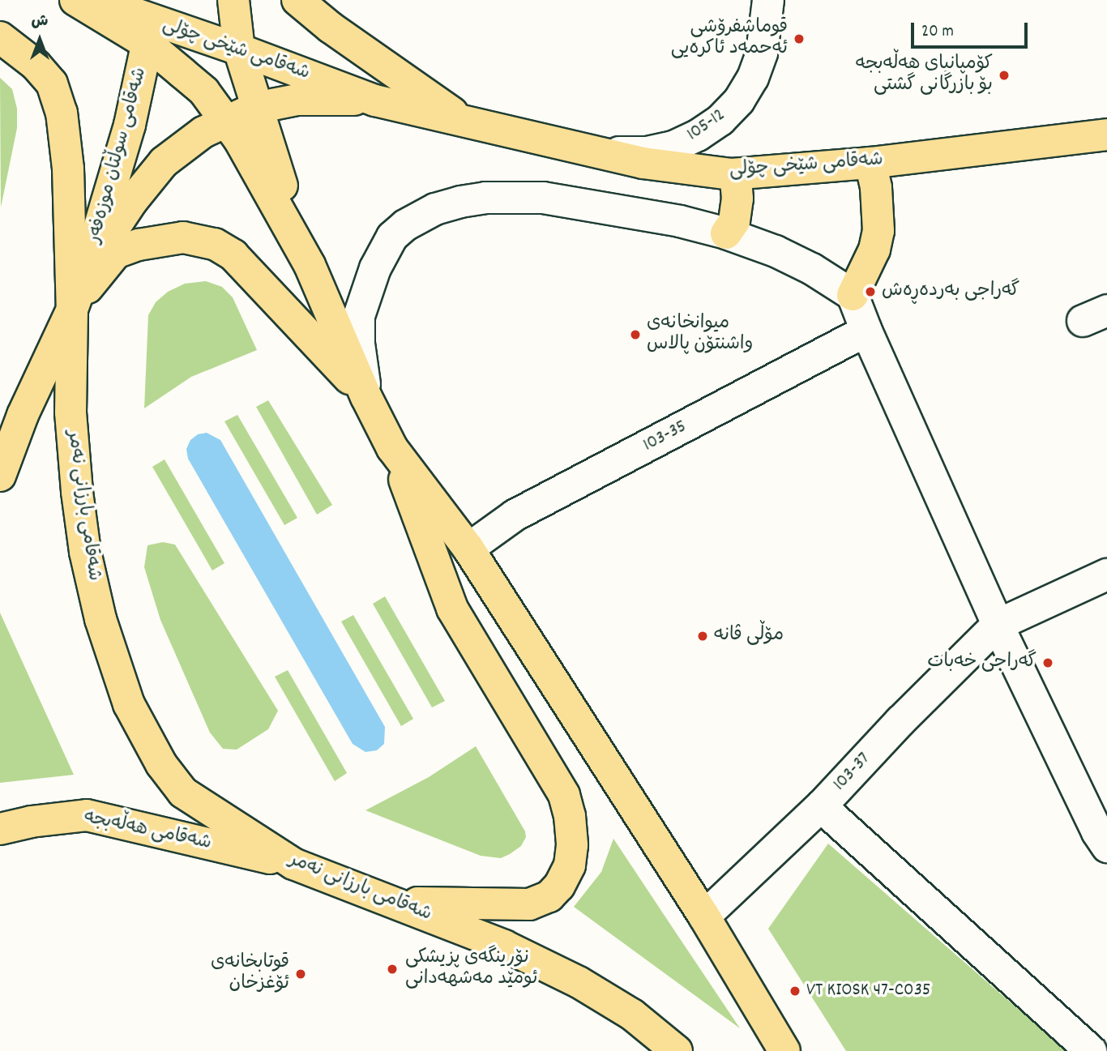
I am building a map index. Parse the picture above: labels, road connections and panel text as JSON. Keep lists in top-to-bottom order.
{
  "streets": {
    "main road": [
      "شەقامی شێخی چۆلی",
      "شەقامی سوڵتان موزەفەر",
      "شەقامی بارزانی نەمر",
      "شەقامی هەڵەبجە"
    ],
    "street": ["105-12", "103-35", "103-37"]
  },
  "crossings": [
    ["شەقامی شێخی چۆلی", "105-12"],
    ["شەقامی شێخی چۆلی", "شەقامی سوڵتان موزەفەر"],
    ["شەقامی سوڵتان موزەفەر", "شەقامی بارزانی نەمر"],
    ["شەقامی بارزانی نەمر", "شەقامی هەڵەبجە"]
  ],
  "places": [
    "قوماشفرۆشی ئەحمەد ئاکرەیی",
    "کۆمپانیای هەڵەبجە بۆ بازرگانی گشتی",
    "گەراجی بەردەڕەش",
    "میوانخانەی واشنتۆن پالاس",
    "مۆڵی ڤانە",
    "گەراجی خەبات",
    "نۆرینگەی پزیشکی ئومێد مەشهەدانی",
    "قوتابخانەی ئۆغزخان",
    "VT KIOSK 47-C035"
  ],
  "scale_bar": "20 m",
  "north": "top"
}
